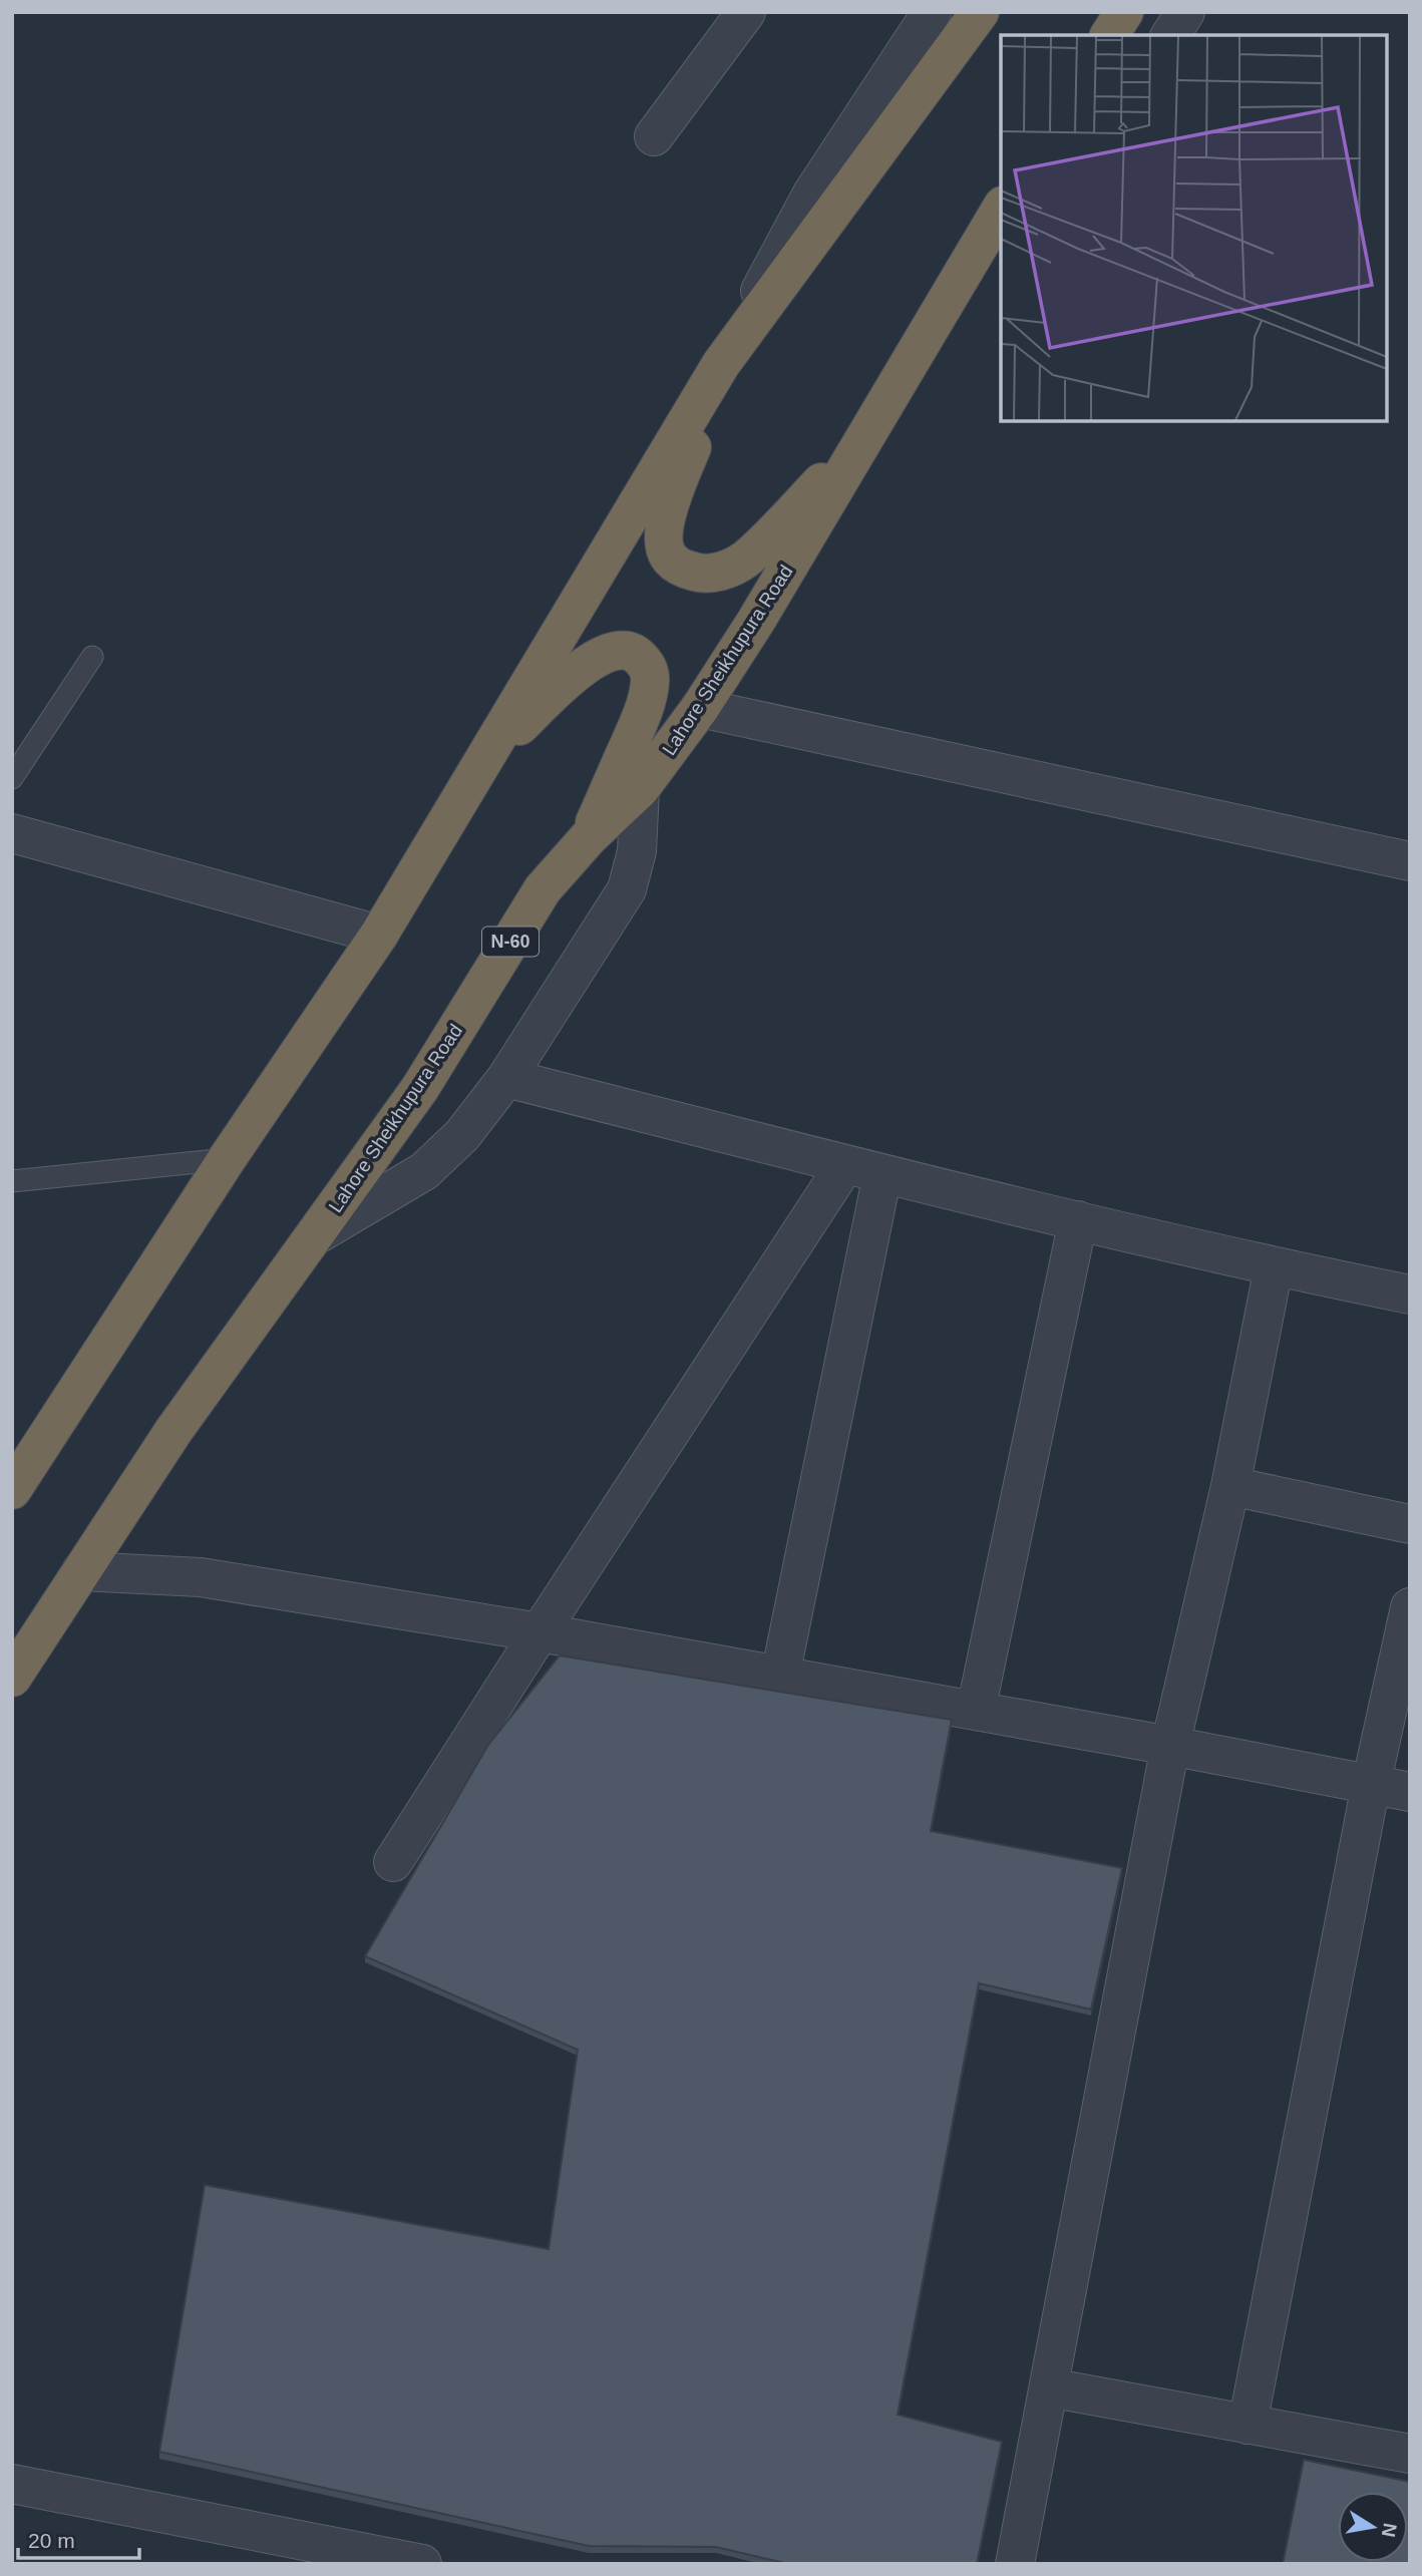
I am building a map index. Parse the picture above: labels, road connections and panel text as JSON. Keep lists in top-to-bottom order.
{
  "streets": {
    "highway": ["Lahore Sheikhupura Road", "N-60"]
  },
  "scale_bar": "20 m",
  "north": "right"
}
